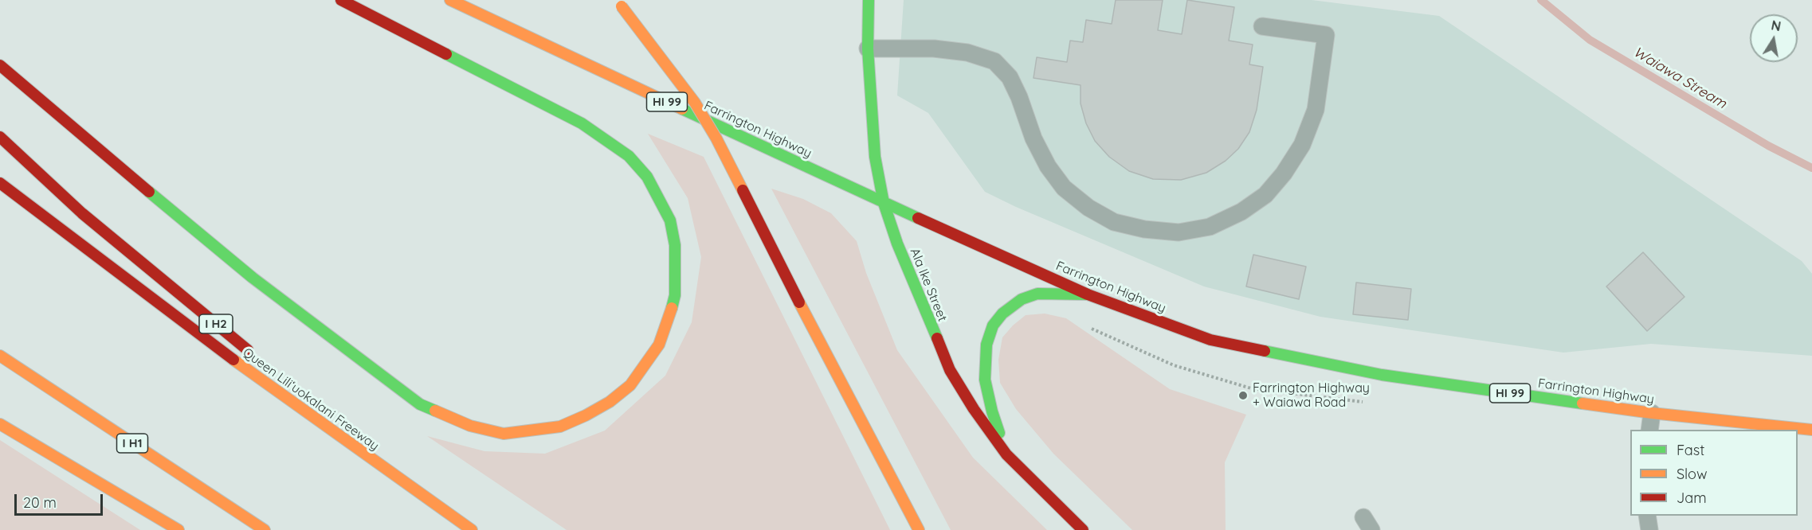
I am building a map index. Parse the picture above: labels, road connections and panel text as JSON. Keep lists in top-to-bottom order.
{
  "streets": {
    "main road": [
      "HI 99",
      "Farrington Highway",
      "Ala Ike Street",
      "I H2",
      "Queen Liliʻuokalani Freeway",
      "I H1"
    ]
  },
  "crossings": [
    ["Farrington Highway", "Ala Ike Street"]
  ],
  "water": ["Waiawa Stream"],
  "places": ["Farrington Highway + Waiawa Road"],
  "legend": ["Fast", "Slow", "Jam"],
  "scale_bar": "20 m",
  "north": "top"
}
